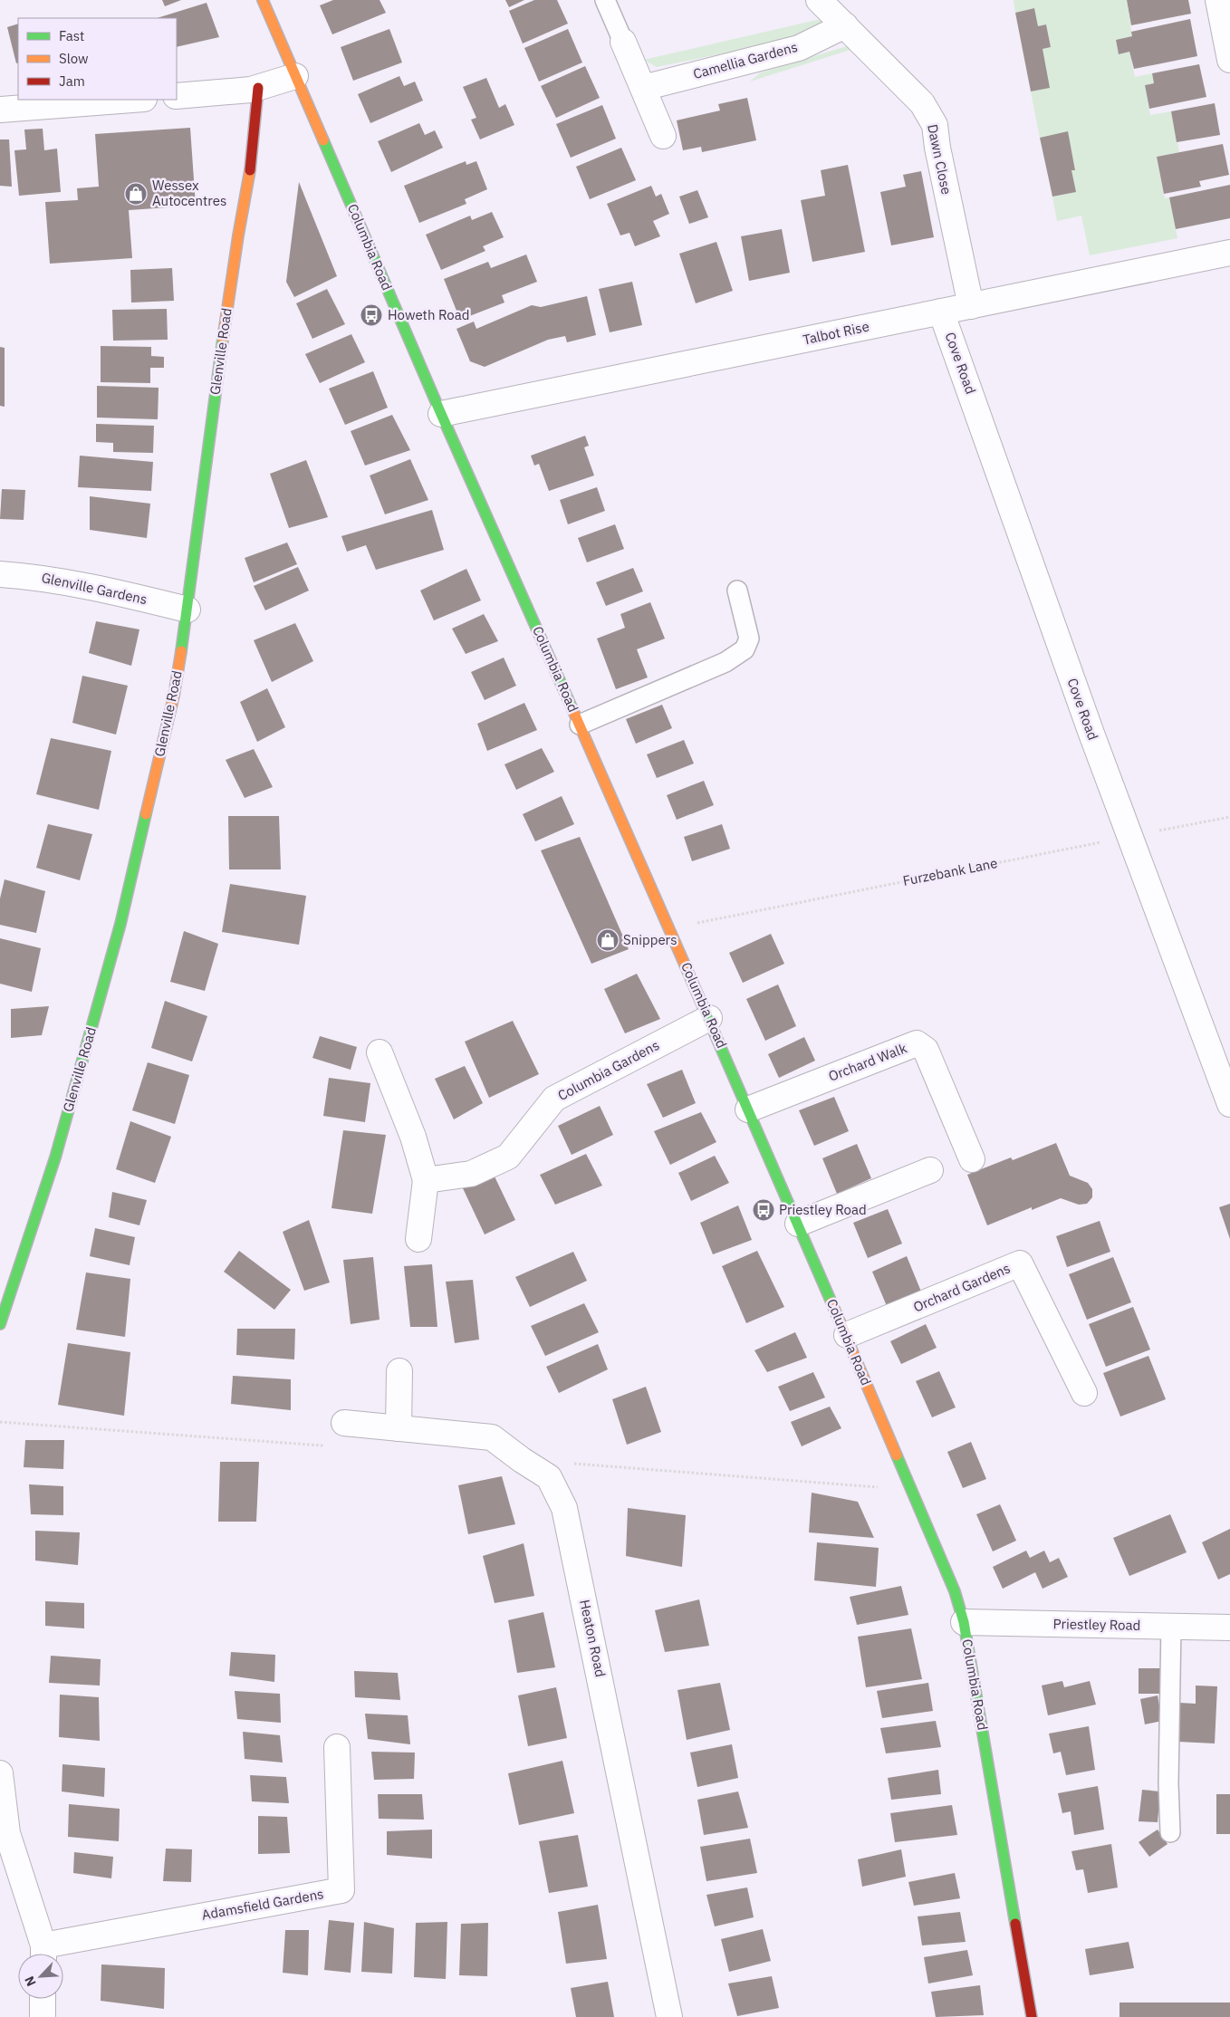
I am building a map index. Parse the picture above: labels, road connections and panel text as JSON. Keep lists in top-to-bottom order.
{
  "streets": {
    "street": [
      "Camellia Gardens",
      "Dawn Close",
      "Columbia Road",
      "Talbot Rise",
      "Glenville Road",
      "Cove Road",
      "Glenville Gardens",
      "Orchard Walk",
      "Columbia Gardens",
      "Orchard Gardens",
      "Priestley Road",
      "Heaton Road",
      "Adamsfield Gardens"
    ],
    "path": ["Furzebank Lane"]
  },
  "crossings": [
    ["Camellia Gardens", "Dawn Close"],
    ["Dawn Close", "Talbot Rise"],
    ["Columbia Road", "Talbot Rise"],
    ["Columbia Road", "Furzebank Lane"],
    ["Columbia Road", "Orchard Walk"],
    ["Columbia Road", "Columbia Gardens"],
    ["Columbia Road", "Orchard Gardens"],
    ["Columbia Road", "Priestley Road"],
    ["Talbot Rise", "Cove Road"],
    ["Glenville Road", "Glenville Gardens"],
    ["Cove Road", "Furzebank Lane"]
  ],
  "places": {
    "shop": ["Wessex Autocentres", "Snippers"],
    "bus stop": ["Howeth Road", "Priestley Road"]
  },
  "legend": ["Fast", "Slow", "Jam"],
  "north": "bottom left"
}
